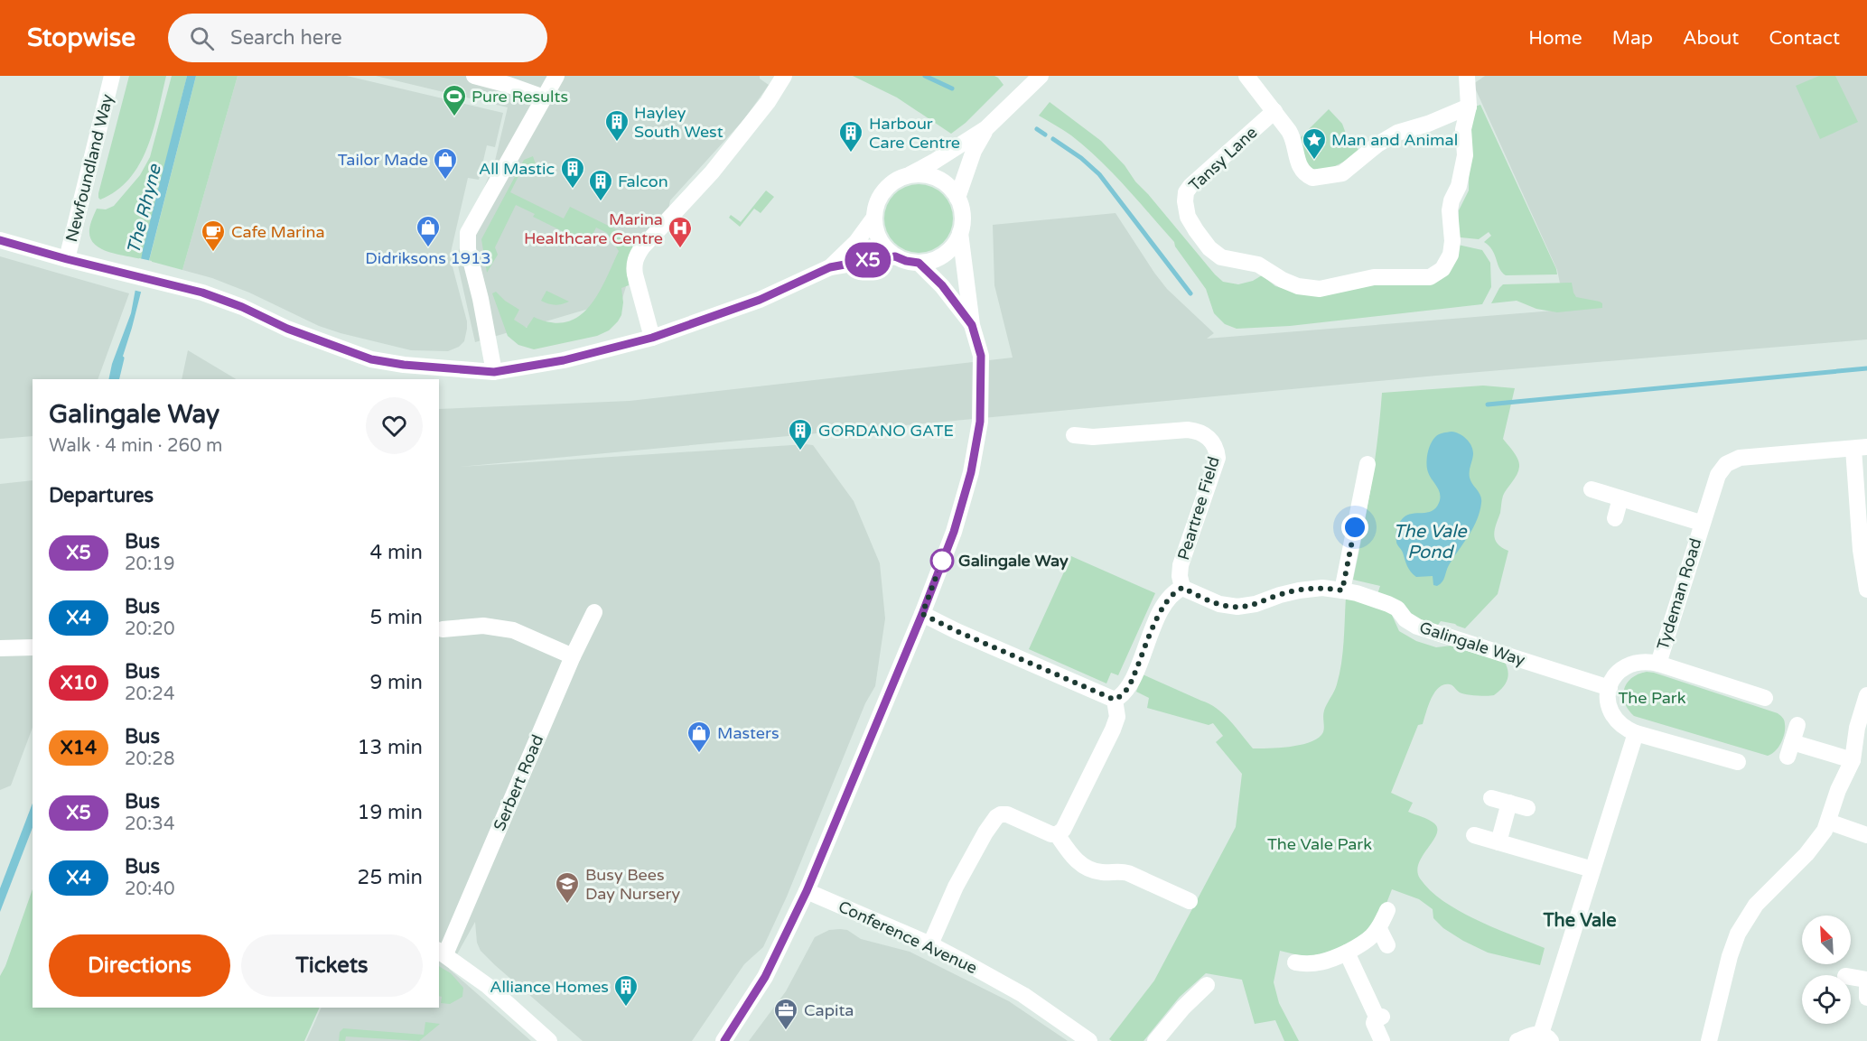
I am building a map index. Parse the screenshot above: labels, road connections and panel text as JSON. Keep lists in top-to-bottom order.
{
  "streets": {
    "street": [
      "Tansy Lane",
      "Newfoundland Way",
      "Peartree Field",
      "Tydeman Road",
      "Galingale Way",
      "Serbert Road",
      "Conference Avenue"
    ]
  },
  "crossings": [
    ["Peartree Field", "Galingale Way"],
    ["Tydeman Road", "Galingale Way"]
  ],
  "districts": ["The Vale"],
  "water": ["The Rhyne", "The Vale Pond"],
  "parks": ["The Park", "The Vale Park"],
  "places": {
    "sports": ["Pure Results"],
    "building": [
      "Hayley South West",
      "Harbour Care Centre",
      "All Mastic",
      "Falcon",
      "GORDANO GATE",
      "Alliance Homes"
    ],
    "place": ["Man and Animal"],
    "shop": ["Tailor Made", "Didriksons 1913", "Masters"],
    "hospital": ["Marina Healthcare Centre"],
    "cafe": ["Cafe Marina"],
    "other": ["Galingale Way"],
    "school or university": ["Busy Bees Day Nursery"],
    "office": ["Capita"]
  },
  "lines": ["bus line X5"],
  "north": "top left",
  "page": {
    "header": "Stopwise",
    "search": "Search here",
    "nav": [
      "Home",
      "Map",
      "About",
      "Contact"
    ],
    "on_map": "X5",
    "heading": [
      ["Galingale Way", "Walk · 4 min · 260 m"],
      "Departures"
    ],
    "list": [
      {
        "mark": "X5",
        "name": "Bus",
        "note": "20:19",
        "value": "4 min"
      },
      {
        "mark": "X4",
        "name": "Bus",
        "note": "20:20",
        "value": "5 min"
      },
      {
        "mark": "X10",
        "name": "Bus",
        "note": "20:24",
        "value": "9 min"
      },
      {
        "mark": "X14",
        "name": "Bus",
        "note": "20:28",
        "value": "13 min"
      },
      {
        "mark": "X5",
        "name": "Bus",
        "note": "20:34",
        "value": "19 min"
      },
      {
        "mark": "X4",
        "name": "Bus",
        "note": "20:40",
        "value": "25 min"
      }
    ],
    "buttons": ["Directions", "Tickets"]
  }
}
